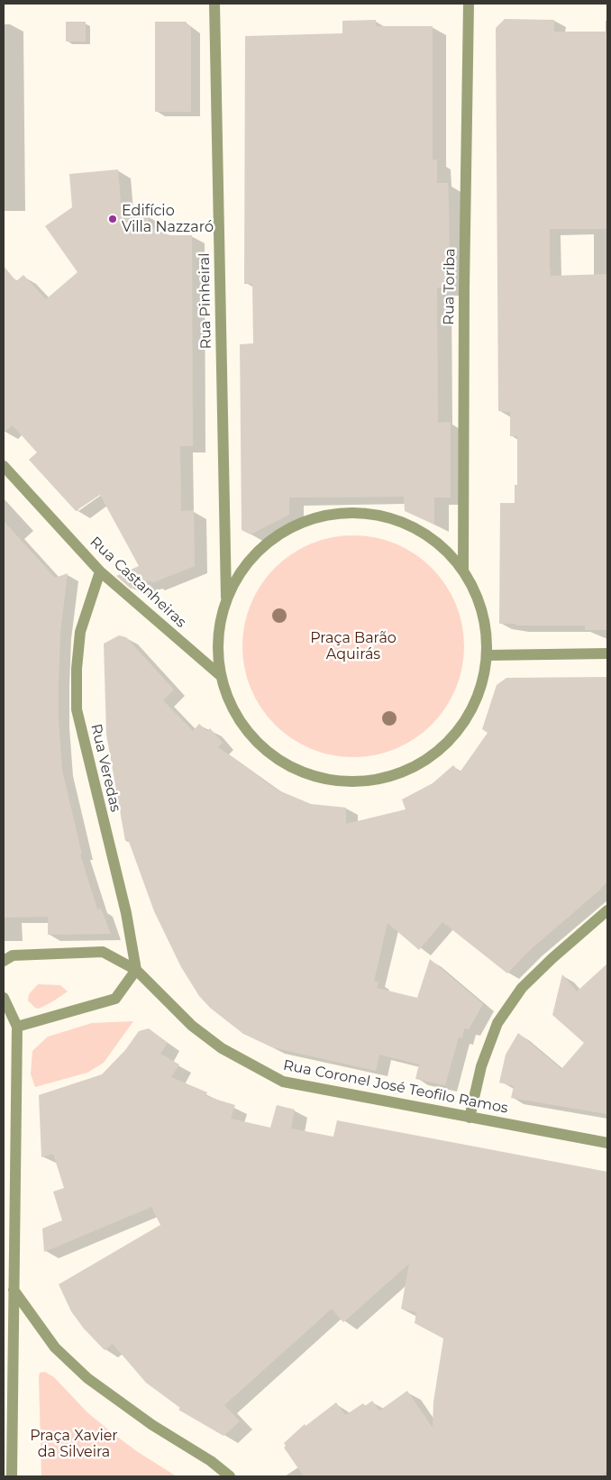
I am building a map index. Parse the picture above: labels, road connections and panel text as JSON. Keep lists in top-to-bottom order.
{
  "streets": {
    "street": [
      "Rua Toriba",
      "Rua Pinheiral",
      "Rua Castanheiras",
      "Rua Veredas",
      "Rua Coronel José Teofilo Ramos"
    ]
  },
  "crossings": [
    ["Rua Castanheiras", "Rua Veredas"],
    ["Rua Veredas", "Rua Coronel José Teofilo Ramos"]
  ],
  "parks": ["Praça Barão Aquirás", "Praça Xavier da Silveira"],
  "places": ["Edifício Villa Nazzaró"]
}
